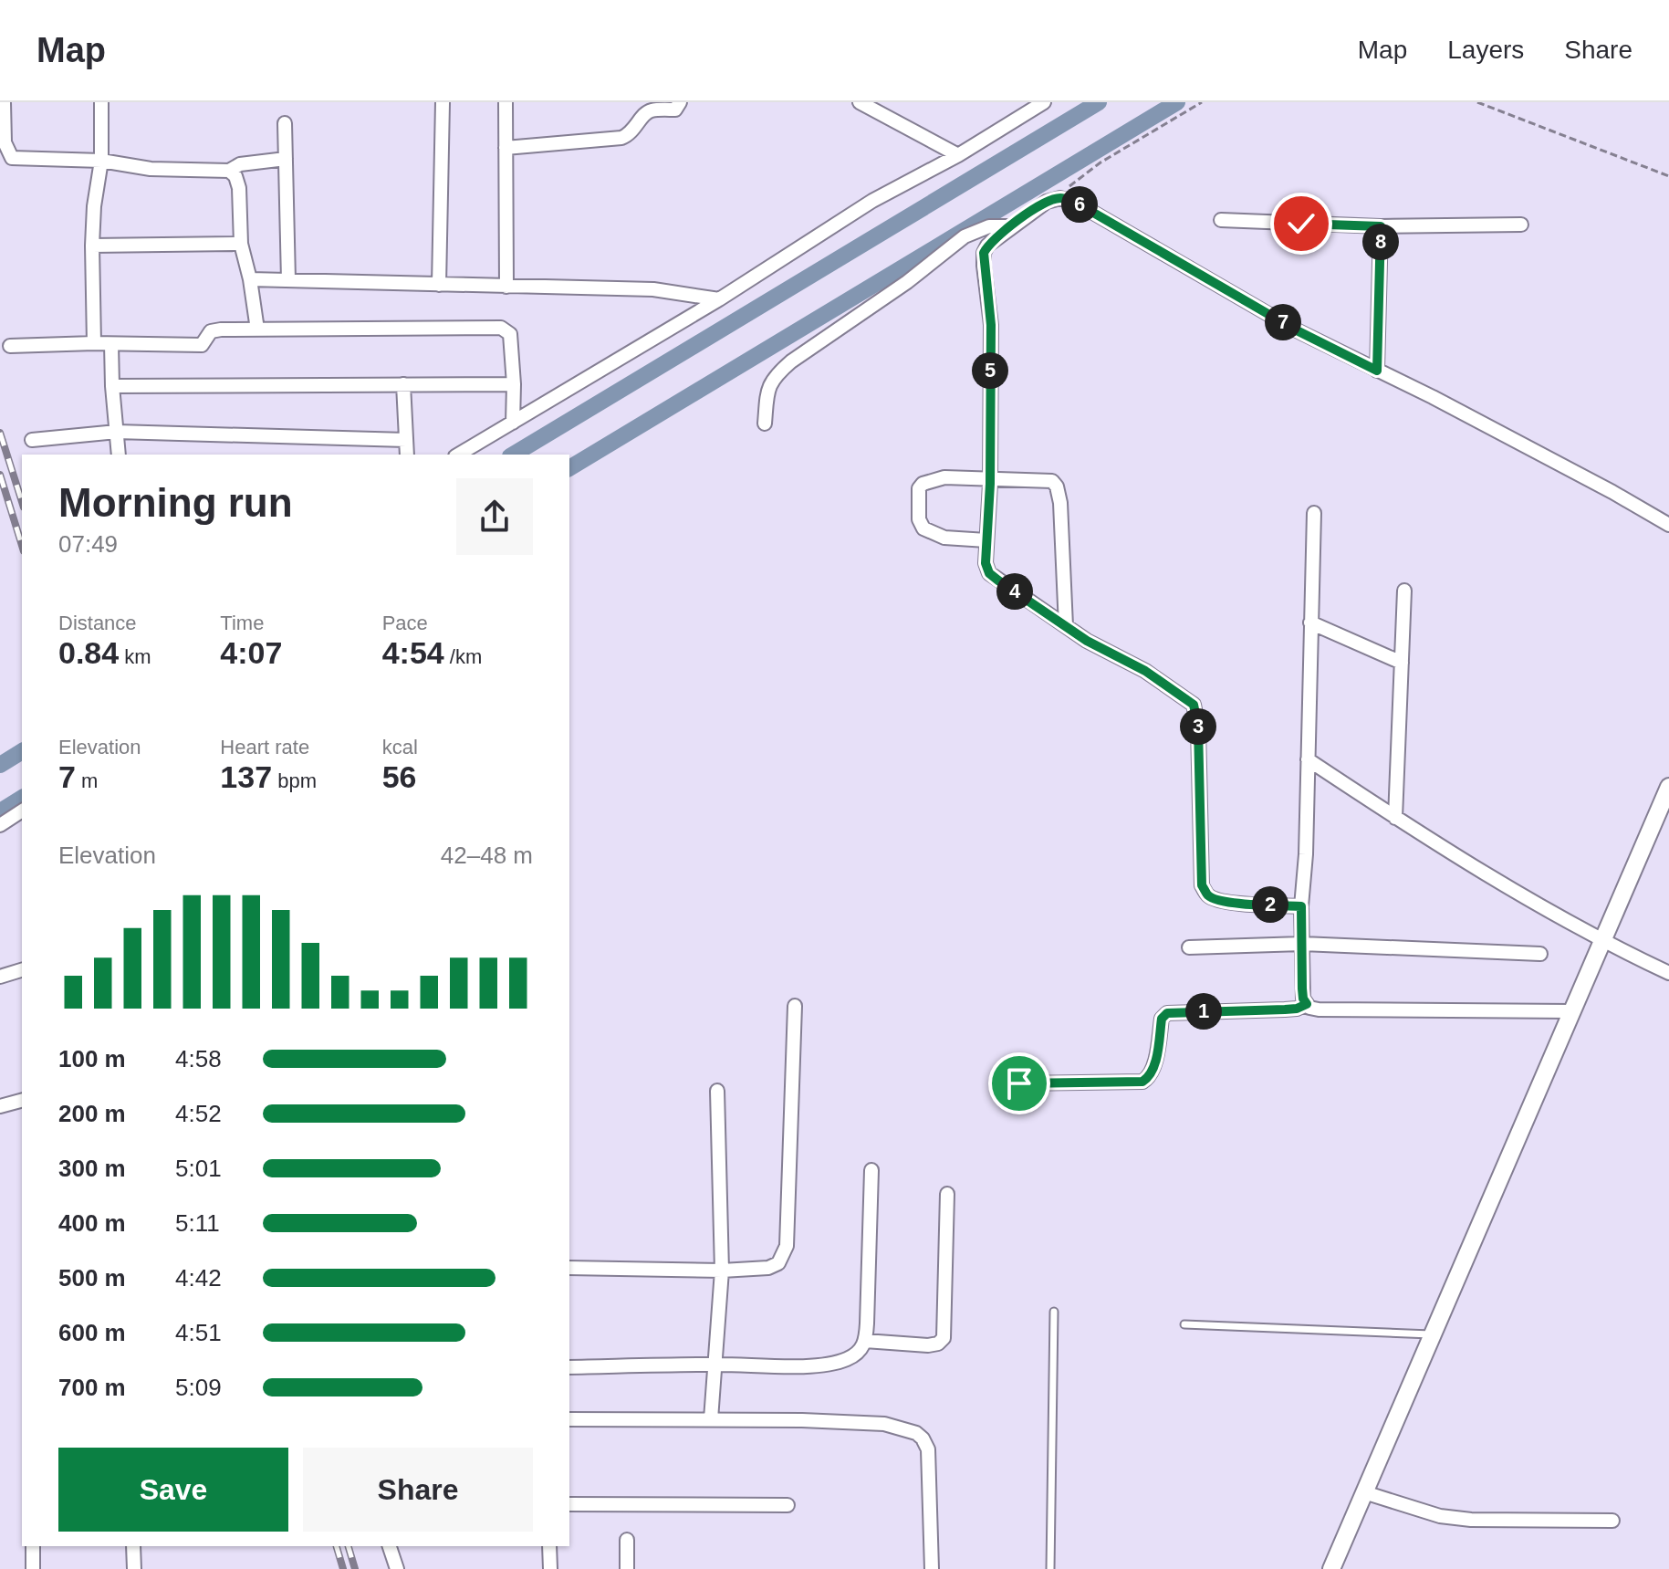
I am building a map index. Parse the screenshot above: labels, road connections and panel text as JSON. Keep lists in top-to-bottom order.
{
  "page": {
    "header": "Map",
    "nav": ["Map", "Layers", "Share"],
    "pins": [
      "6",
      "8",
      "7",
      "5",
      "4",
      "3",
      "2",
      "1"
    ],
    "heading": ["Morning run", "07:49"],
    "stats": [
      ["Distance", "0.84 km"],
      ["Time", "4:07"],
      ["Pace", "4:54 /km"],
      ["Elevation", "7 m"],
      ["Heart rate", "137 bpm"],
      ["kcal", "56"]
    ],
    "chart": ["Elevation", "42–48 m"],
    "list": [
      {
        "name": "100 m",
        "note": "4:58"
      },
      {
        "name": "200 m",
        "note": "4:52"
      },
      {
        "name": "300 m",
        "note": "5:01"
      },
      {
        "name": "400 m",
        "note": "5:11"
      },
      {
        "name": "500 m",
        "note": "4:42"
      },
      {
        "name": "600 m",
        "note": "4:51"
      },
      {
        "name": "700 m",
        "note": "5:09"
      }
    ],
    "buttons": ["Save", "Share"]
  }
}
